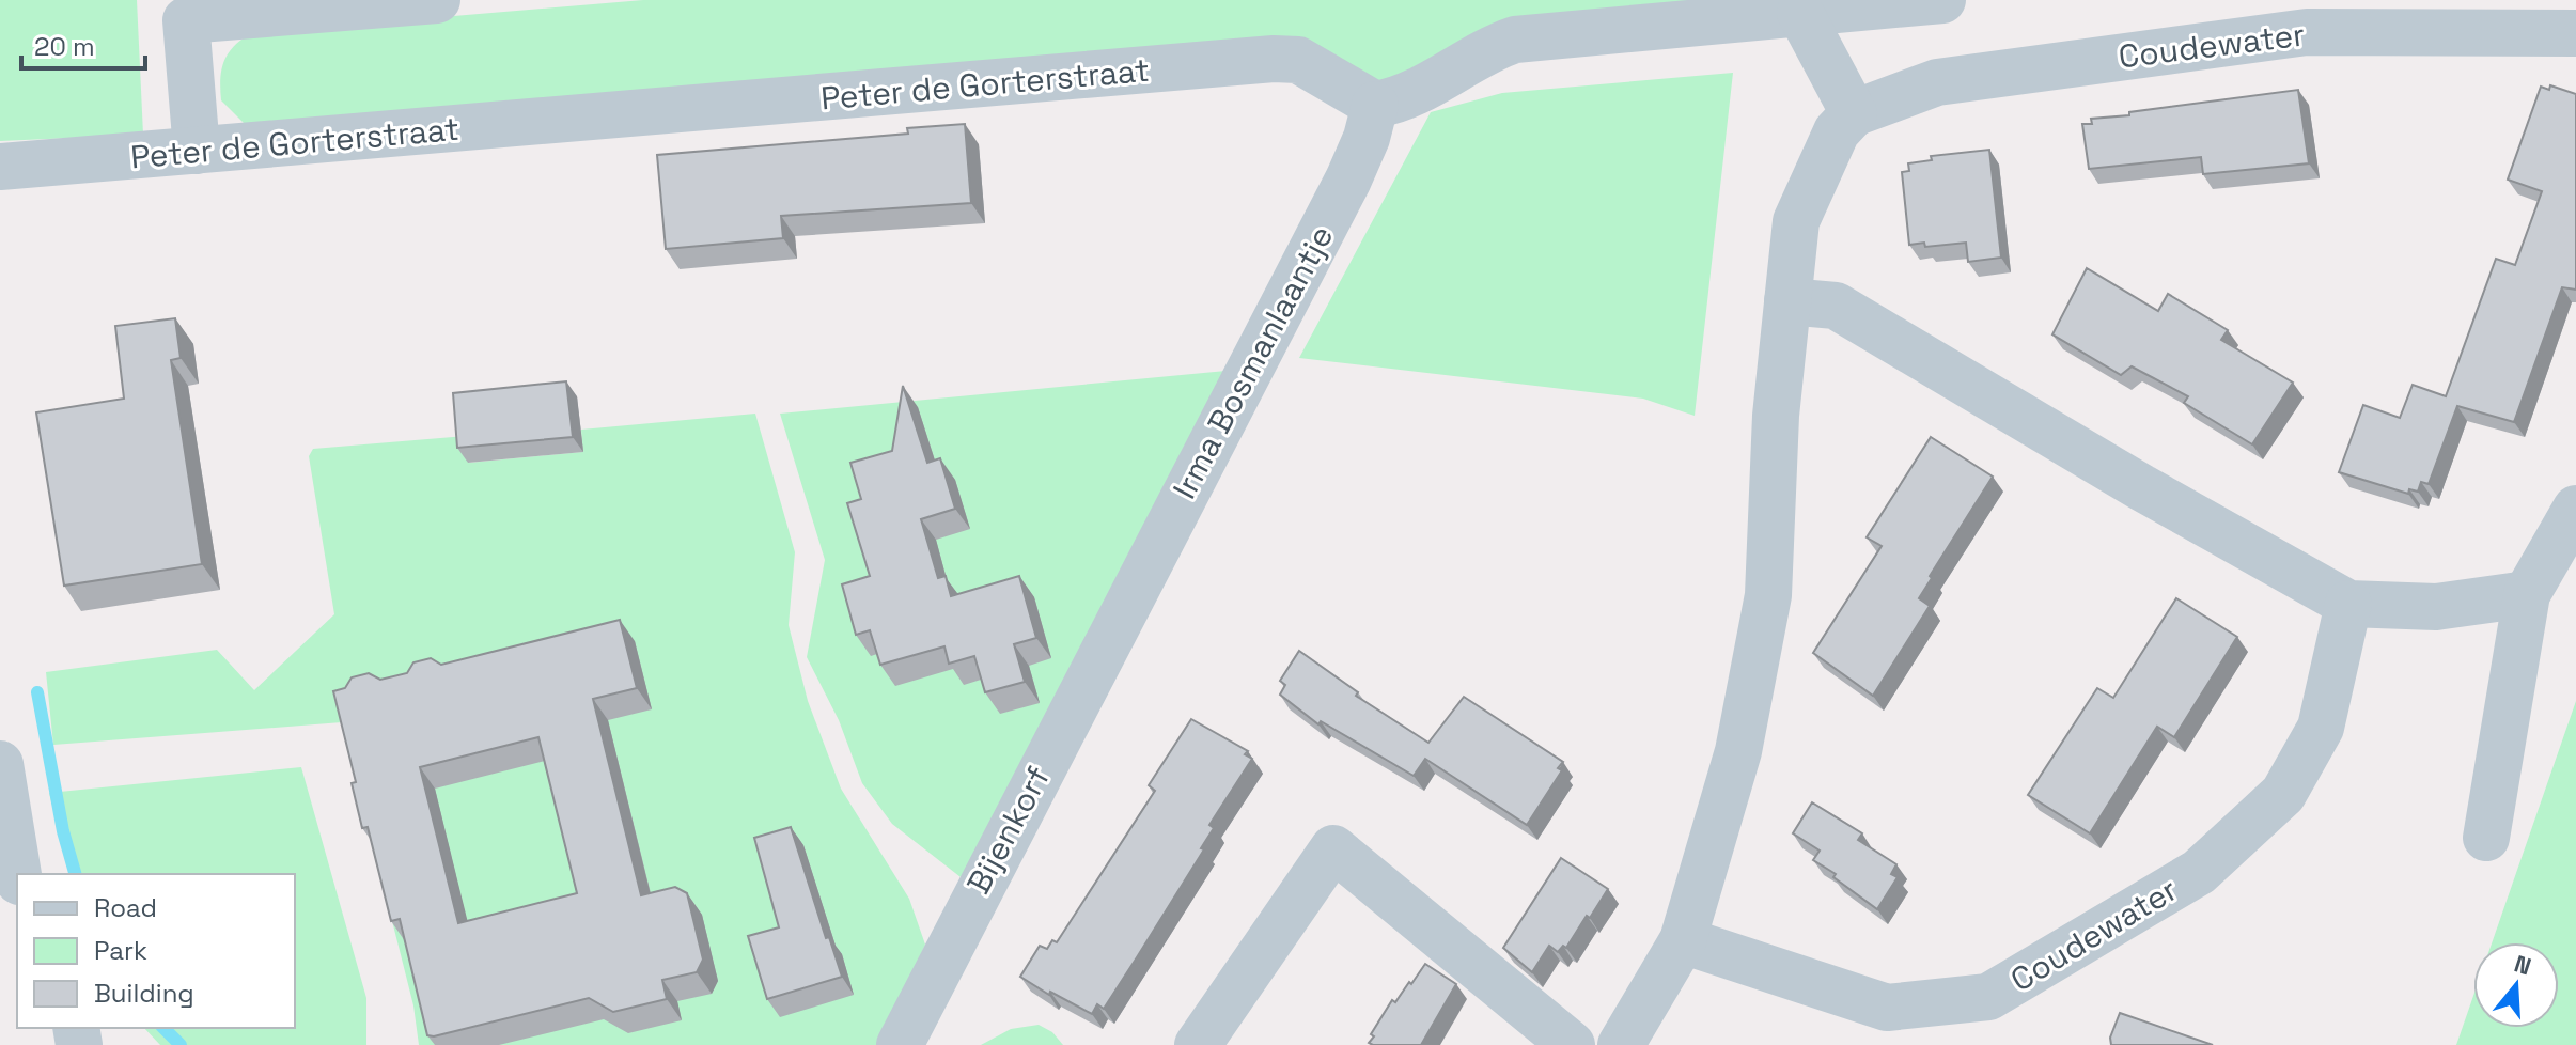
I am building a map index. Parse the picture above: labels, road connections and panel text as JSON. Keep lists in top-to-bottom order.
{
  "streets": {
    "street": [
      "Coudewater",
      "Peter de Gorterstraat",
      "Irma Bosmanlaantje",
      "Bijenkorf"
    ]
  },
  "crossings": [
    ["Peter de Gorterstraat", "Irma Bosmanlaantje"],
    ["Irma Bosmanlaantje", "Bijenkorf"]
  ],
  "legend": ["Road", "Park", "Building"],
  "scale_bar": "20 m",
  "north": "top"
}
